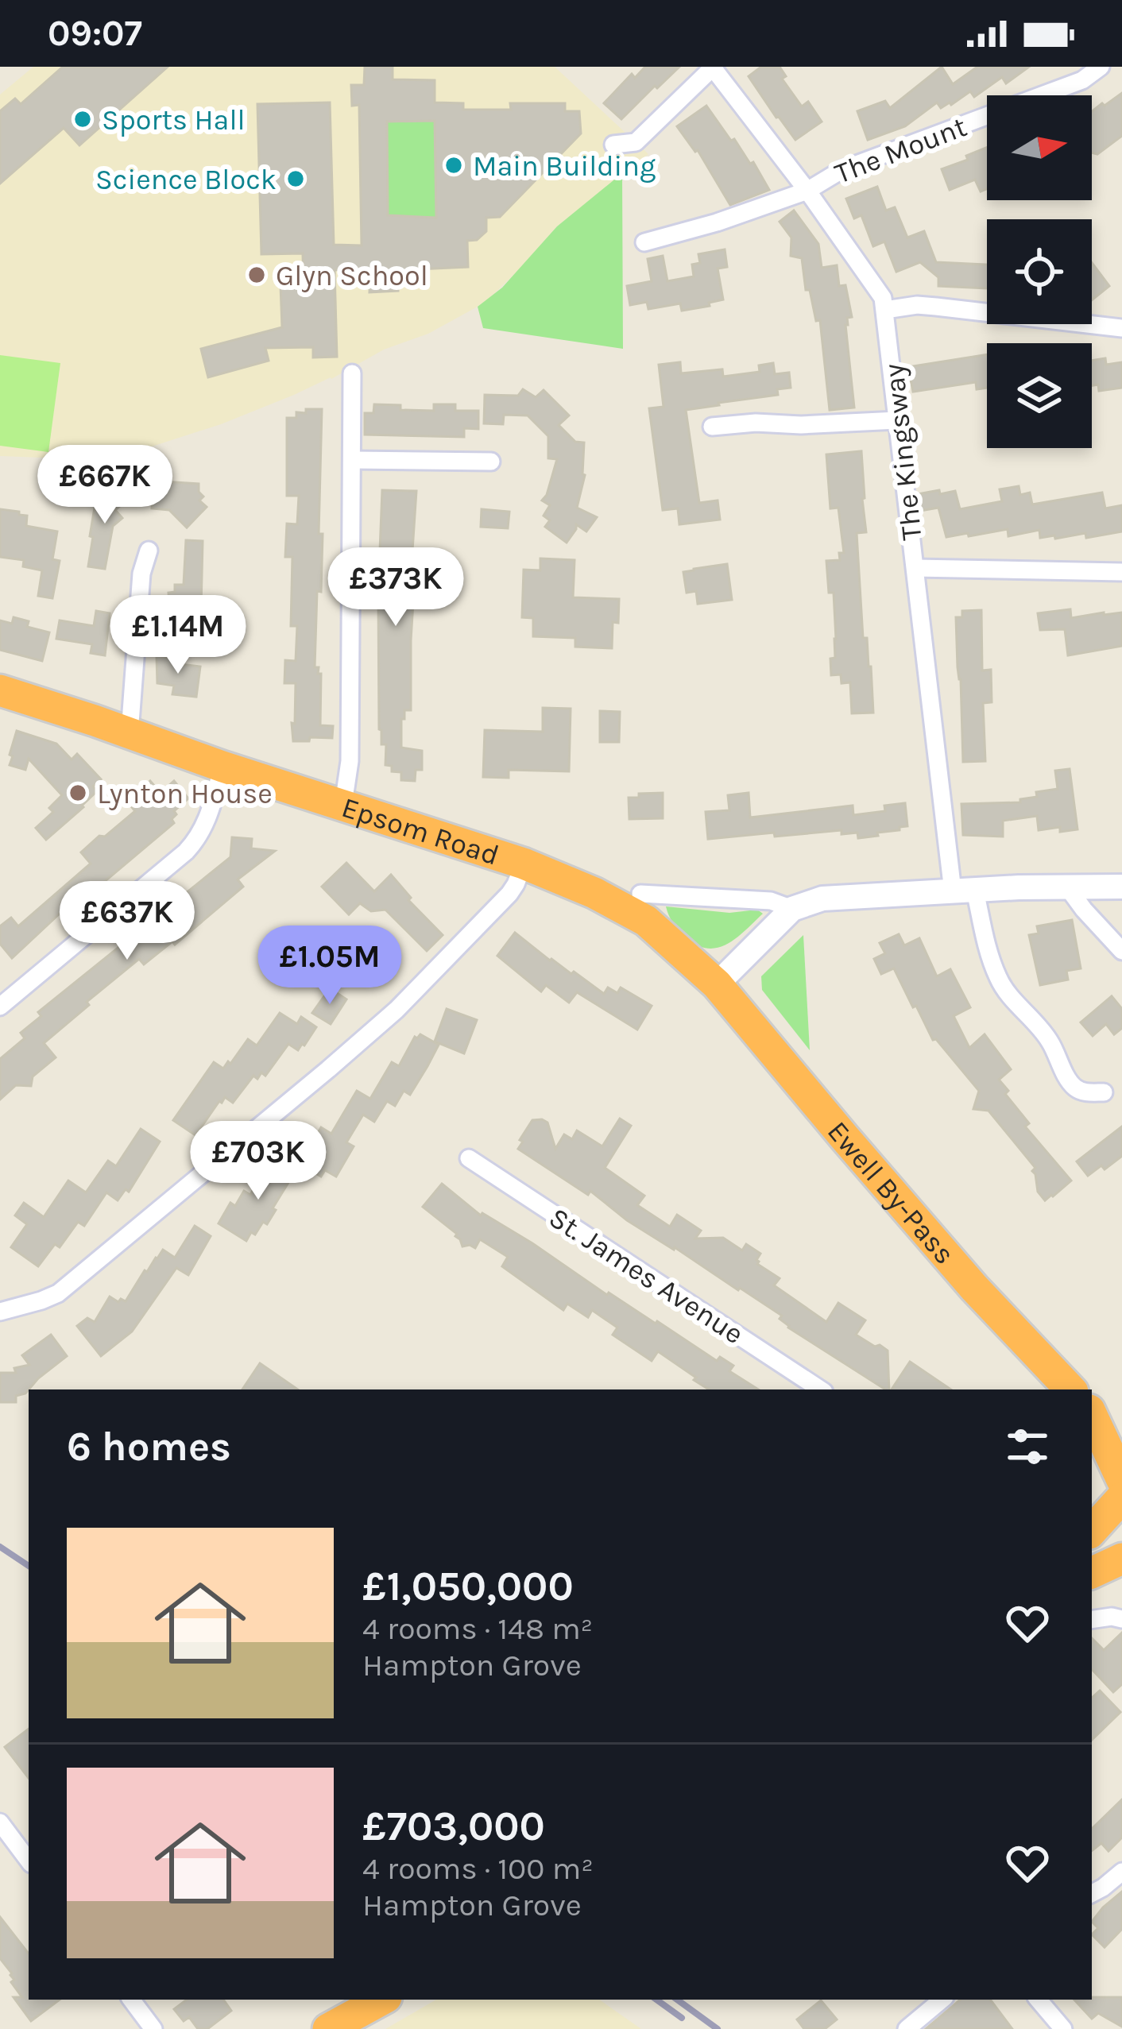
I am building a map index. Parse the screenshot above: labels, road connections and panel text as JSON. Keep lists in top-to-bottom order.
{
  "streets": {
    "highway": ["Epsom Road", "Ewell By-Pass"],
    "street": ["The Mount", "The Kingsway", "St. James Avenue"]
  },
  "crossings": [
    ["The Mount", "The Kingsway"],
    ["Epsom Road", "Ewell By-Pass"]
  ],
  "places": [
    "Sports Hall",
    "Main Building",
    "Science Block",
    "Glyn School",
    "Lynton House"
  ],
  "north": "right",
  "page": {
    "status": "09:07",
    "price": [
      "£667K",
      "£373K",
      "£1.14M",
      "£637K",
      "£1.05M",
      "£703K"
    ],
    "heading": "6 homes",
    "list": [
      {
        "name": "£1,050,000",
        "note": "4 rooms · 148 m² · Hampton Grove"
      },
      {
        "name": "£703,000",
        "note": "4 rooms · 100 m² · Hampton Grove"
      }
    ]
  }
}
